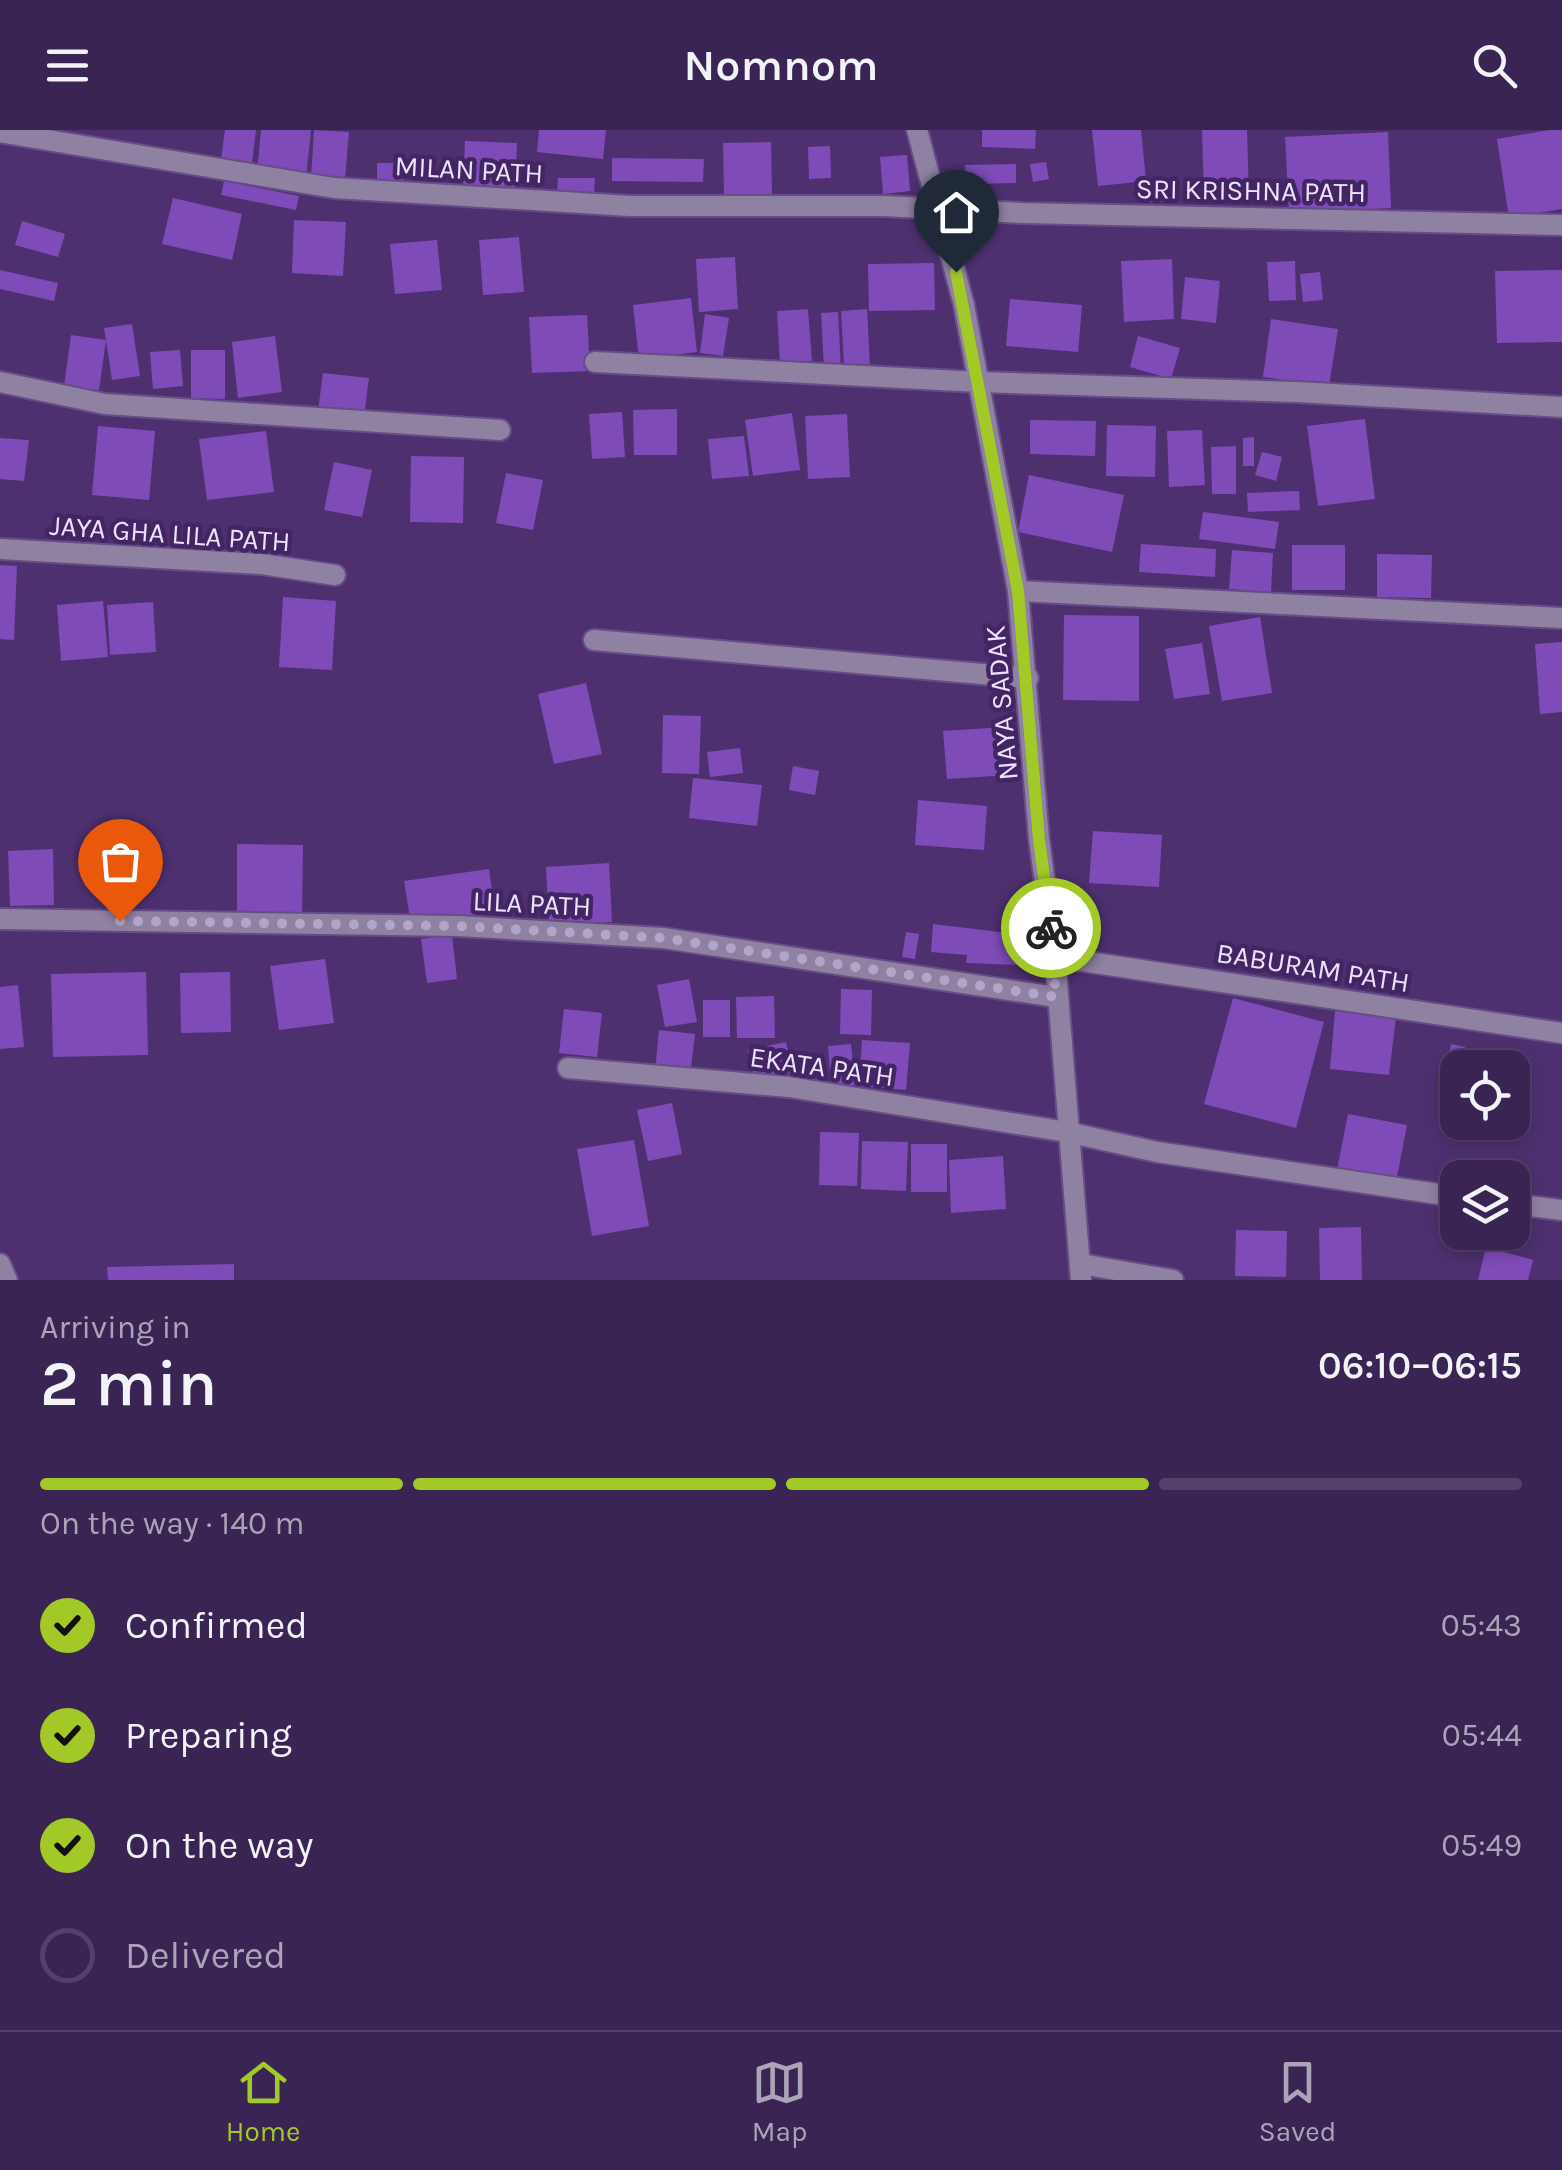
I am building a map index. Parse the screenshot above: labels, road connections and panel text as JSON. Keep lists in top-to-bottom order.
{
  "streets": {
    "street": [
      "MILAN PATH",
      "SRI KRISHNA PATH",
      "JAYA GHA LILA PATH",
      "NAYA SADAK",
      "LILA PATH",
      "BABURAM PATH",
      "EKATA PATH"
    ]
  },
  "crossings": [
    ["MILAN PATH", "SRI KRISHNA PATH"],
    ["MILAN PATH", "NAYA SADAK"],
    ["SRI KRISHNA PATH", "NAYA SADAK"],
    ["NAYA SADAK", "LILA PATH"],
    ["NAYA SADAK", "BABURAM PATH"],
    ["NAYA SADAK", "EKATA PATH"]
  ],
  "page": {
    "header": "Nomnom",
    "heading": ["2 min", "Arriving in", "06:10–06:15"],
    "bar": "On the way · 140 m",
    "list": [
      ["Confirmed", "05:43"],
      ["Preparing", "05:44"],
      ["On the way", "05:49"],
      "Delivered"
    ],
    "tabs": ["Home", "Map", "Saved"]
  }
}
